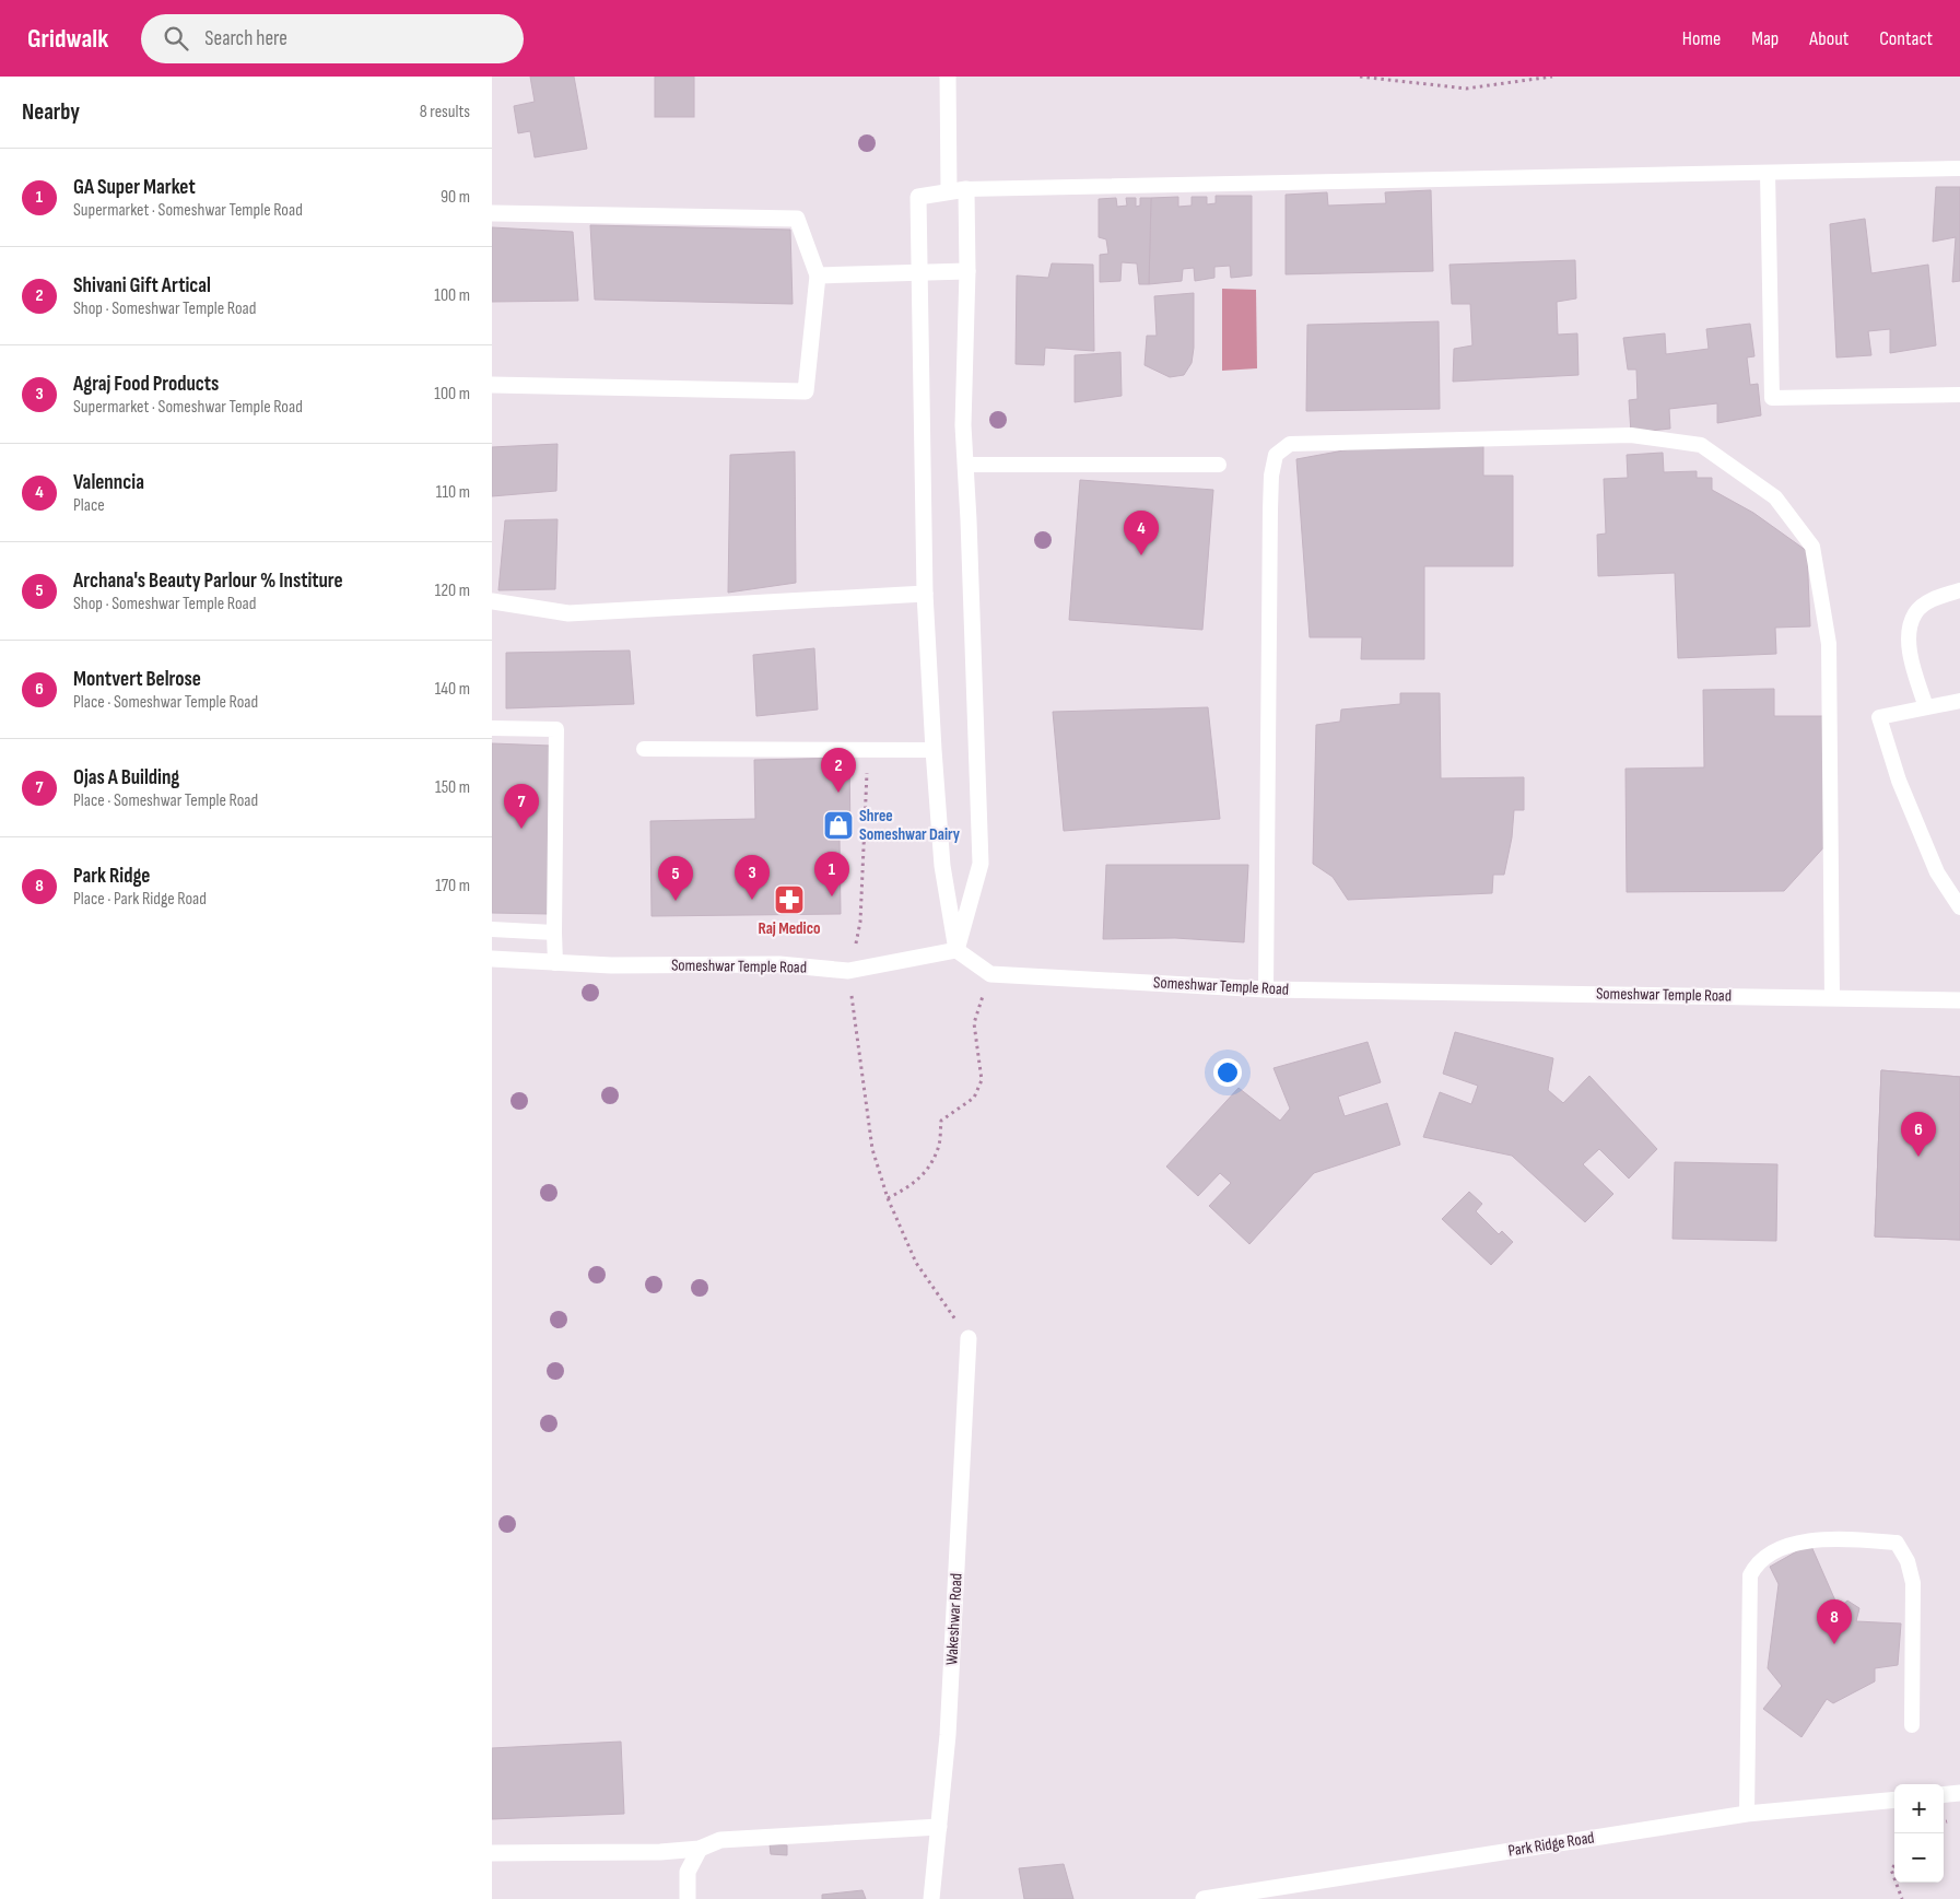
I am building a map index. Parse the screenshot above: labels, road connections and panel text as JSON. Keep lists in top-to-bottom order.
{
  "streets": {
    "street": ["Someshwar Temple Road", "Wakeshwar Road", "Park Ridge Road"]
  },
  "places": {
    "shop": ["Shree Someshwar Dairy"],
    "pharmacy": ["Raj Medico"]
  },
  "page": {
    "header": "Gridwalk",
    "search": "Search here",
    "nav": [
      "Home",
      "Map",
      "About",
      "Contact"
    ],
    "heading": ["Nearby", "8 results"],
    "list": [
      {
        "mark": "1",
        "name": "GA Super Market",
        "note": "Supermarket · Someshwar Temple Road",
        "value": "90 m"
      },
      {
        "mark": "2",
        "name": "Shivani Gift Artical",
        "note": "Shop · Someshwar Temple Road",
        "value": "100 m"
      },
      {
        "mark": "3",
        "name": "Agraj Food Products",
        "note": "Supermarket · Someshwar Temple Road",
        "value": "100 m"
      },
      {
        "mark": "4",
        "name": "Valenncia",
        "note": "Place",
        "value": "110 m"
      },
      {
        "mark": "5",
        "name": "Archana's Beauty Parlour % Institure",
        "note": "Shop · Someshwar Temple Road",
        "value": "120 m"
      },
      {
        "mark": "6",
        "name": "Montvert Belrose",
        "note": "Place · Someshwar Temple Road",
        "value": "140 m"
      },
      {
        "mark": "7",
        "name": "Ojas A Building",
        "note": "Place · Someshwar Temple Road",
        "value": "150 m"
      },
      {
        "mark": "8",
        "name": "Park Ridge",
        "note": "Place · Park Ridge Road",
        "value": "170 m"
      }
    ],
    "pins": [
      "4",
      "2",
      "7",
      "1",
      "3",
      "5",
      "6",
      "8"
    ],
    "map_buttons": ["+", "−"]
  }
}
